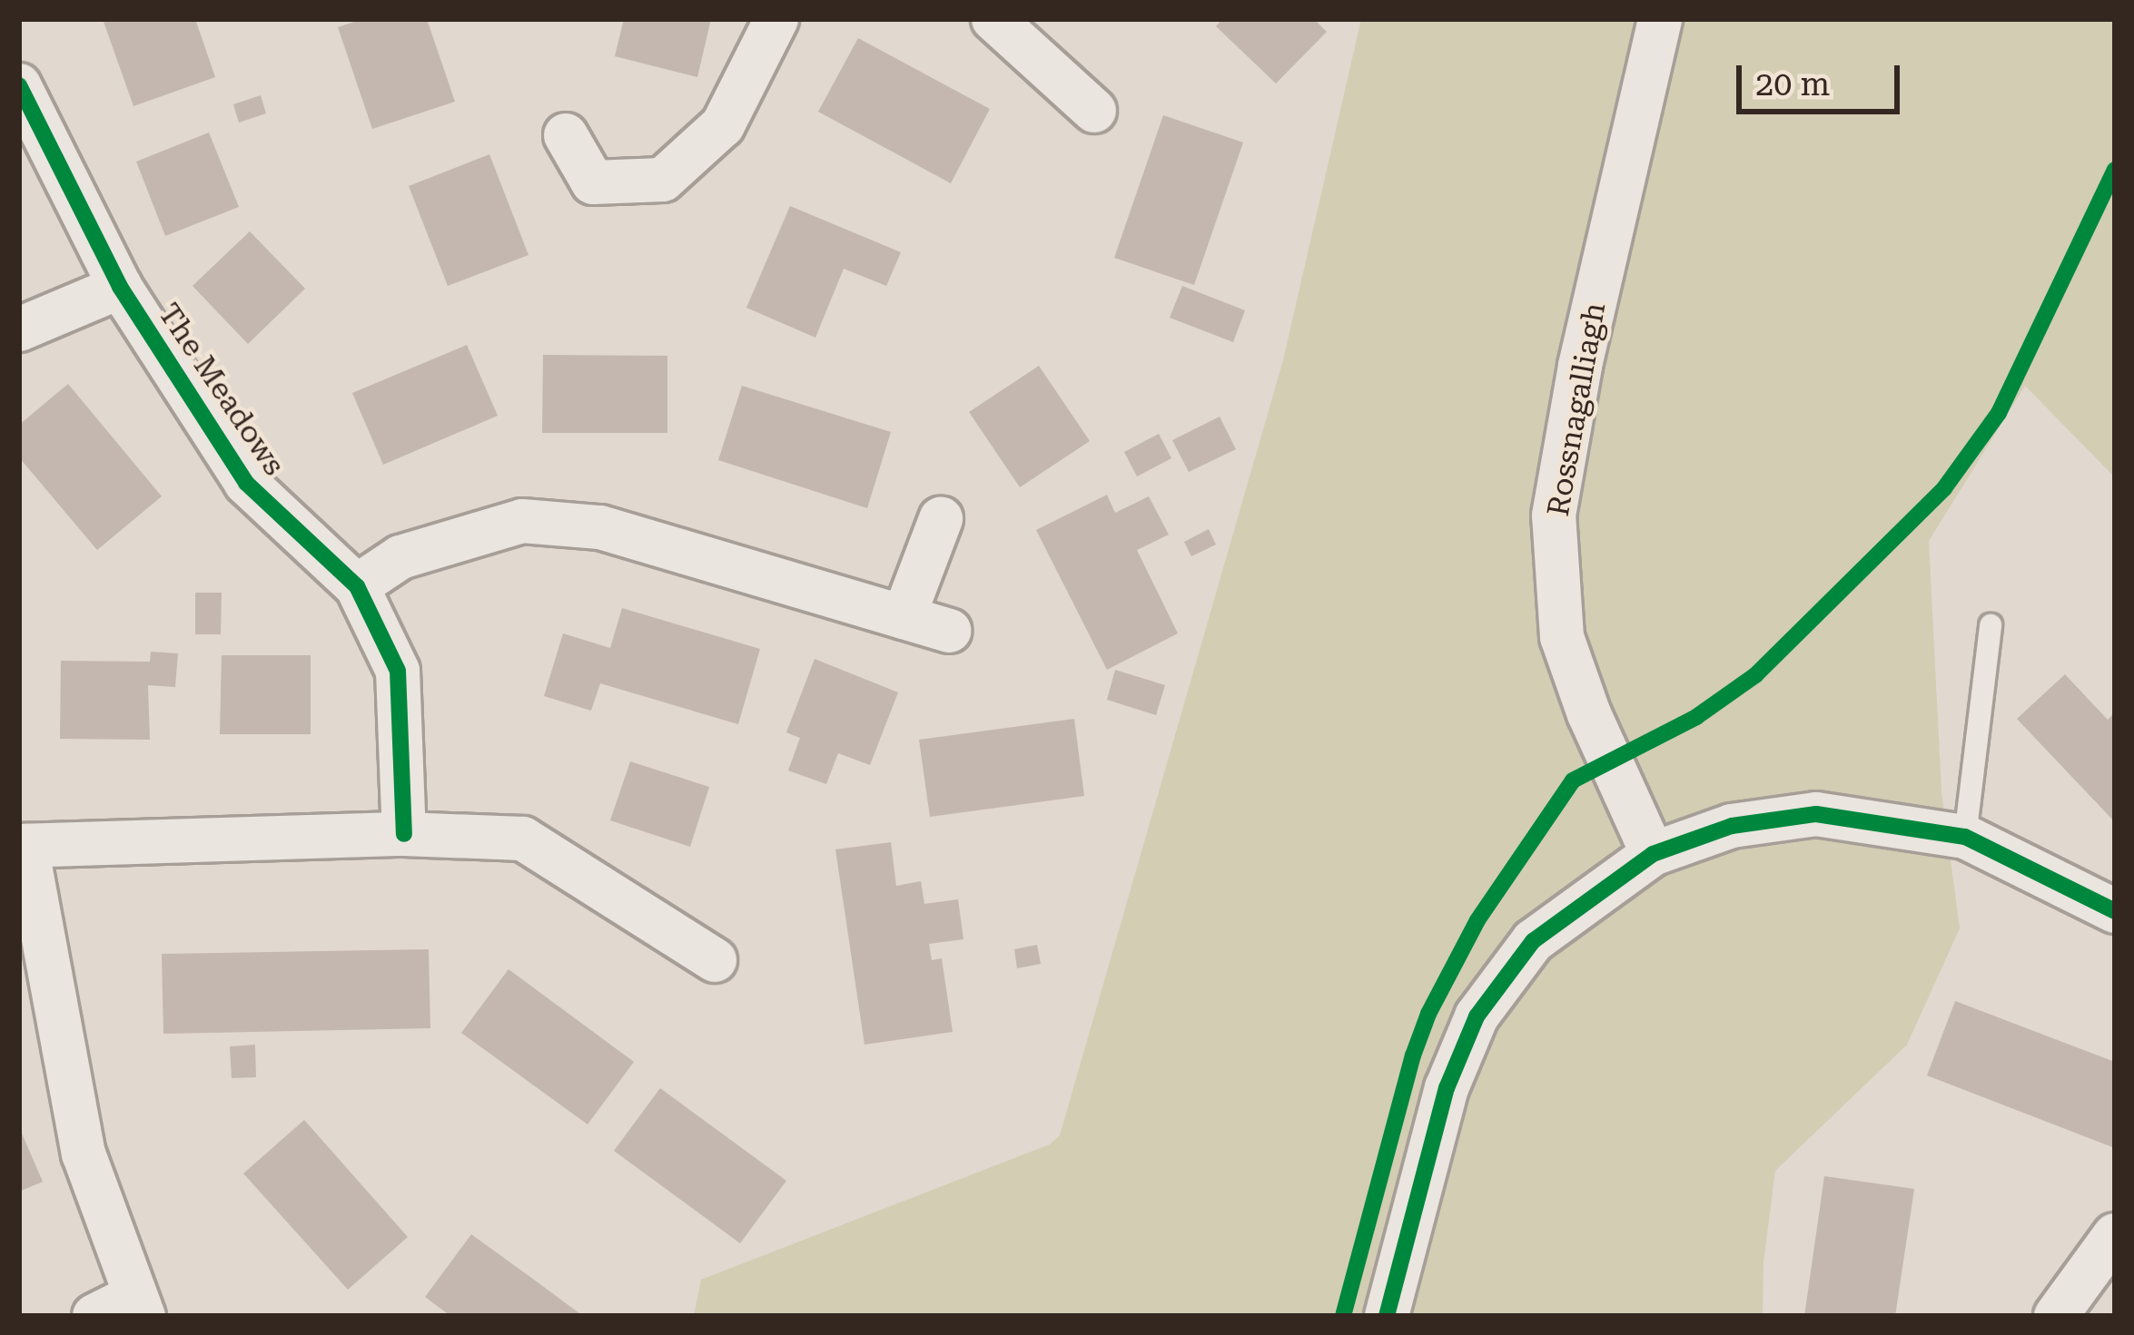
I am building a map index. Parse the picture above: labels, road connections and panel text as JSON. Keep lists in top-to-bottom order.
{
  "streets": {
    "street": ["The Meadows", "Rossnagalliagh"]
  },
  "scale_bar": "20 m"
}
